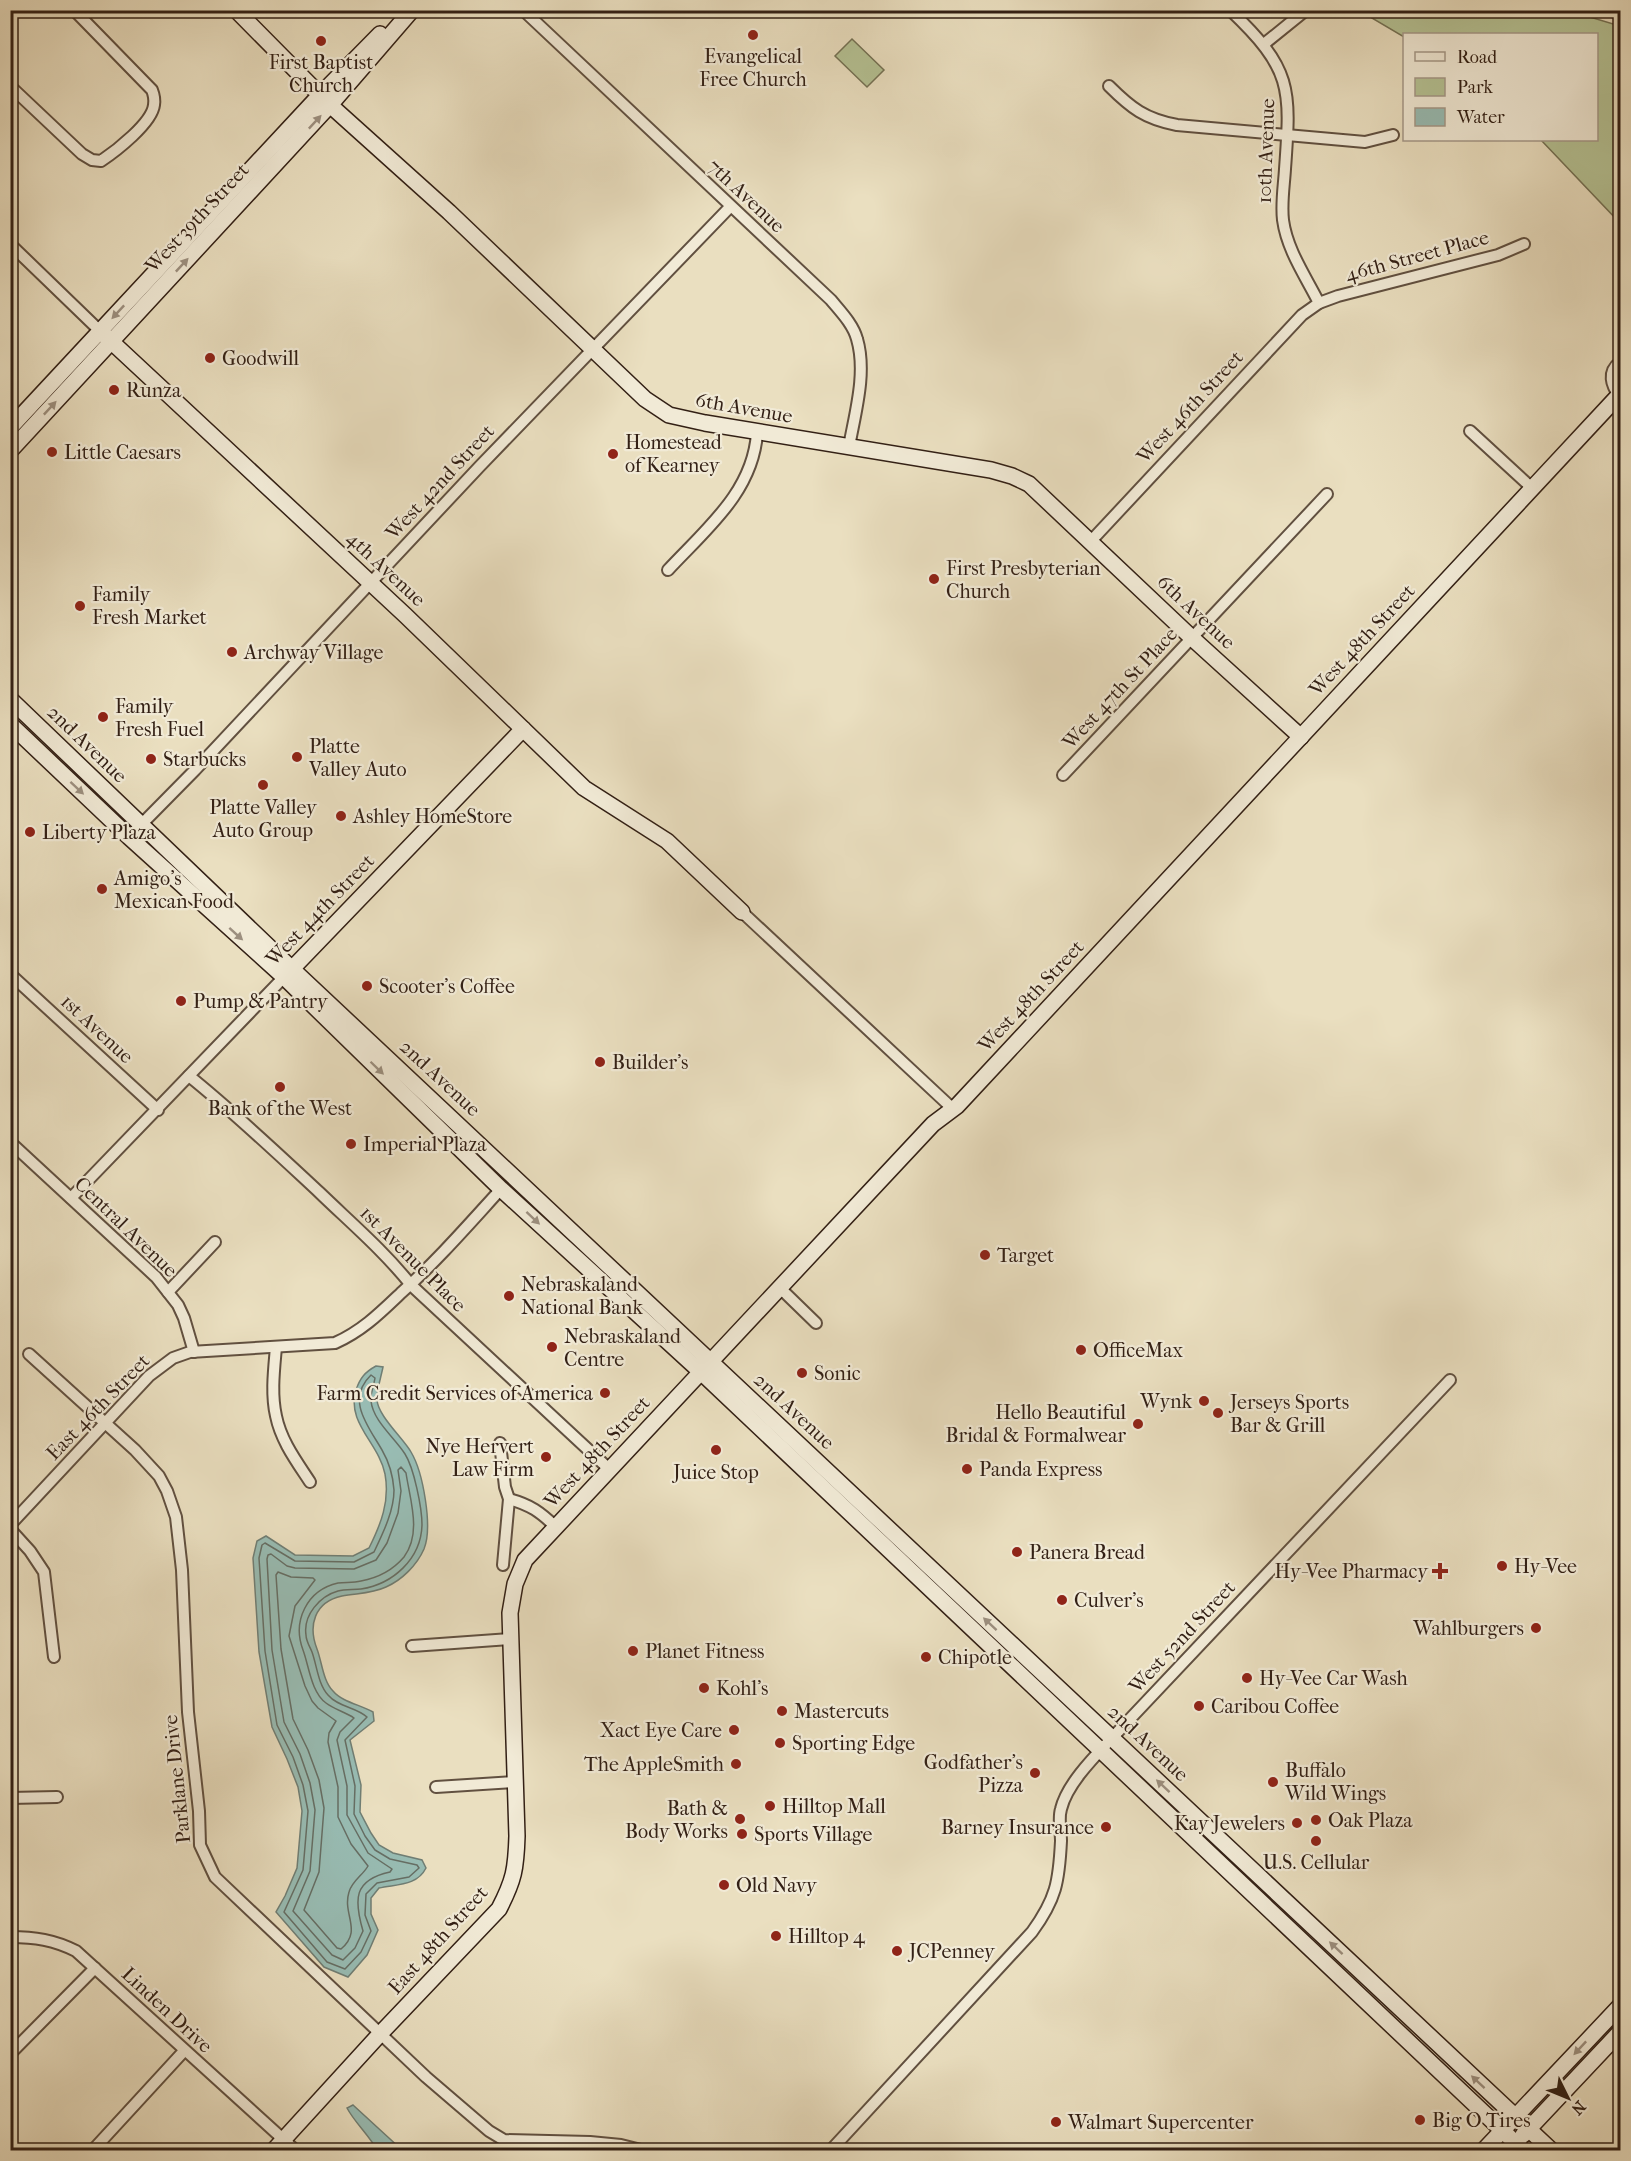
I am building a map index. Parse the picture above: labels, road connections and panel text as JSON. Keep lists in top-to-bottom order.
{
  "streets": {
    "main road": [
      "West 39th Street",
      "6th Avenue",
      "4th Avenue",
      "West 48th Street",
      "2nd Avenue",
      "West 44th Street",
      "East 48th Street"
    ],
    "street": [
      "10th Avenue",
      "7th Avenue",
      "46th Street Place",
      "West 46th Street",
      "West 42nd Street",
      "West 47th St Place",
      "1st Avenue",
      "Central Avenue",
      "1st Avenue Place",
      "East 46th Street",
      "West 52nd Street",
      "Parklane Drive",
      "Linden Drive"
    ]
  },
  "crossings": [
    ["10th Avenue", "46th Street Place"],
    ["10th Avenue", "West 46th Street"],
    ["7th Avenue", "6th Avenue"],
    ["7th Avenue", "West 42nd Street"],
    ["West 39th Street", "6th Avenue"],
    ["West 39th Street", "4th Avenue"],
    ["46th Street Place", "West 46th Street"],
    ["West 46th Street", "6th Avenue"],
    ["6th Avenue", "West 42nd Street"],
    ["6th Avenue", "West 48th Street"],
    ["6th Avenue", "West 47th St Place"],
    ["West 42nd Street", "4th Avenue"],
    ["West 42nd Street", "2nd Avenue"],
    ["4th Avenue", "West 44th Street"],
    ["West 48th Street", "2nd Avenue"],
    ["West 48th Street", "1st Avenue Place"],
    ["West 48th Street", "East 48th Street"],
    ["2nd Avenue", "West 44th Street"],
    ["2nd Avenue", "West 52nd Street"],
    ["West 44th Street", "1st Avenue"],
    ["West 44th Street", "Central Avenue"],
    ["West 44th Street", "1st Avenue Place"],
    ["Central Avenue", "East 46th Street"],
    ["East 46th Street", "Parklane Drive"],
    ["Parklane Drive", "East 48th Street"],
    ["East 48th Street", "Linden Drive"]
  ],
  "places": {
    "other": [
      "Evangelical Free Church",
      "First Baptist Church",
      "Goodwill",
      "Runza",
      "Little Caesars",
      "Homestead of Kearney",
      "First Presbyterian Church",
      "Family Fresh Market",
      "Archway Village",
      "Family Fresh Fuel",
      "Platte Valley Auto",
      "Starbucks",
      "Platte Valley Auto Group",
      "Ashley HomeStore",
      "Liberty Plaza",
      "Amigo's Mexican Food",
      "Scooter's Coffee",
      "Pump & Pantry",
      "Builder's",
      "Bank of the West",
      "Imperial Plaza",
      "Target",
      "Nebraskaland National Bank",
      "Nebraskaland Centre",
      "OfficeMax",
      "Sonic",
      "Farm Credit Services of America",
      "Wynk",
      "Jerseys Sports Bar & Grill",
      "Hello Beautiful Bridal & Formalwear",
      "Juice Stop",
      "Nye Hervert Law Firm",
      "Panda Express",
      "Panera Bread",
      "Hy-Vee",
      "Culver's",
      "Wahlburgers",
      "Planet Fitness",
      "Chipotle",
      "Hy-Vee Car Wash",
      "Kohl's",
      "Caribou Coffee",
      "Mastercuts",
      "Xact Eye Care",
      "Sporting Edge",
      "The AppleSmith",
      "Godfather's Pizza",
      "Buffalo Wild Wings",
      "Hilltop Mall",
      "Bath & Body Works",
      "Oak Plaza",
      "Kay Jewelers",
      "Barney Insurance",
      "Sports Village",
      "U.S. Cellular",
      "Old Navy",
      "Hilltop 4",
      "JCPenney",
      "Big O Tires",
      "Walmart Supercenter"
    ],
    "health": ["Hy-Vee Pharmacy"]
  },
  "legend": ["Road", "Park", "Water"],
  "north": "bottom right"
}
